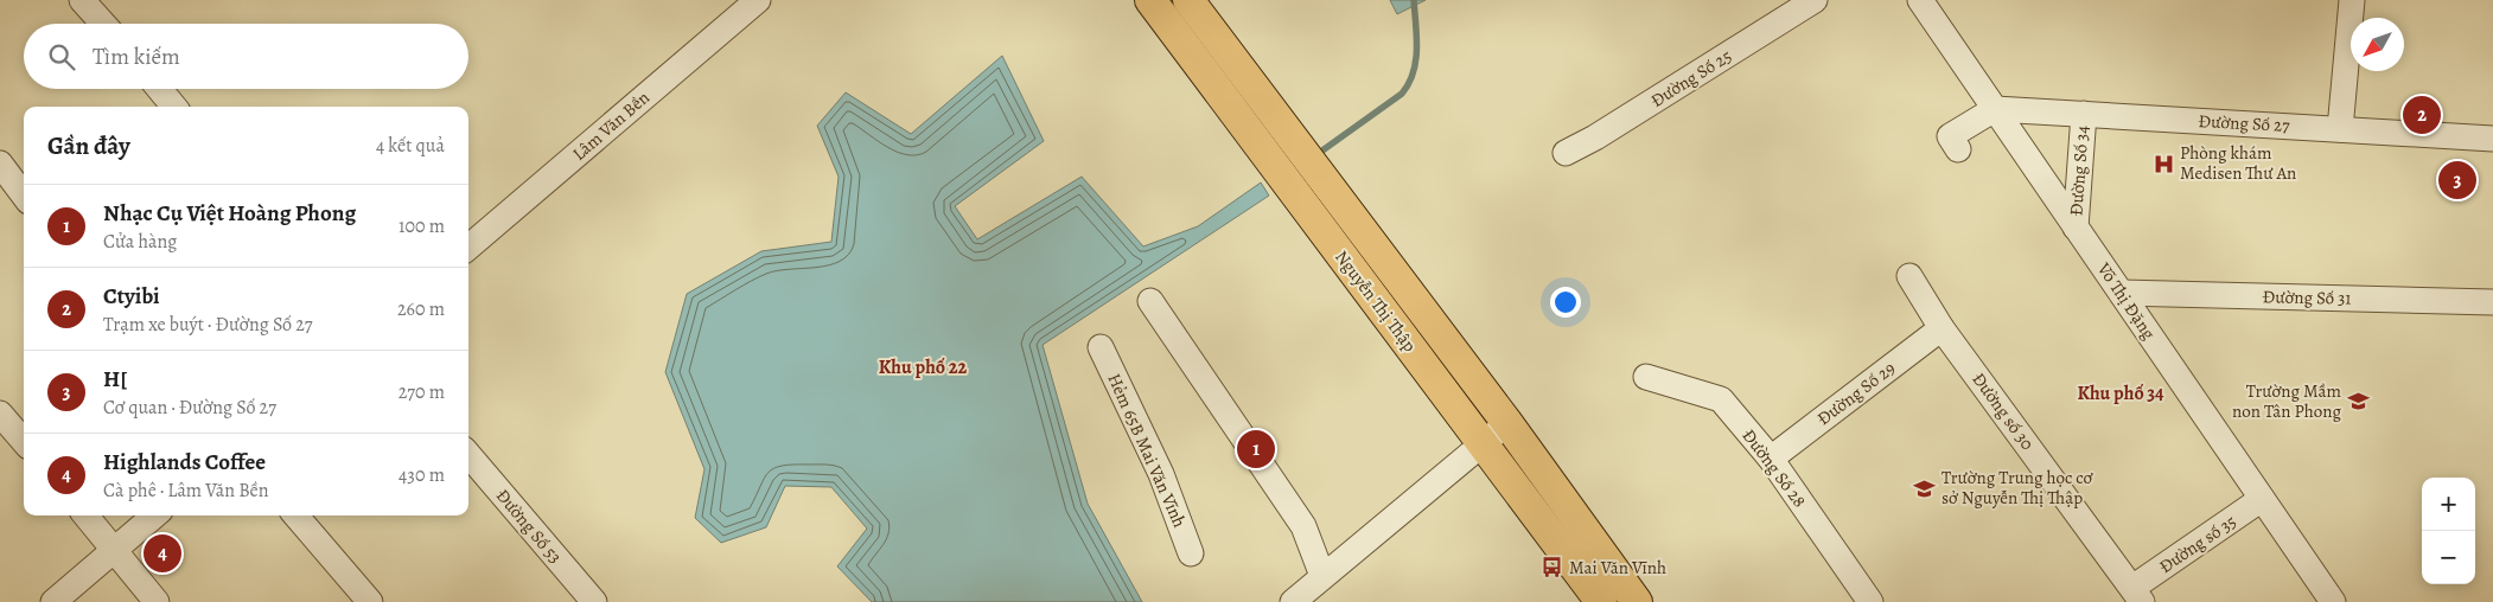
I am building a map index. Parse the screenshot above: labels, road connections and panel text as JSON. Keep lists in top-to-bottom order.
{
  "streets": {
    "main road": ["Nguyễn Thị Thập"],
    "street": [
      "Đường Số 25",
      "Đường Số 27",
      "Lâm Văn Bền",
      "Đường Số 34",
      "Đường Số 31",
      "Võ Thị Đặng",
      "Đường Số 29",
      "Đường số 30",
      "Hẻm 65B Mai Văn Vĩnh",
      "Đường Số 28",
      "Đường Số 53",
      "Đường số 35"
    ]
  },
  "crossings": [
    ["Đường Số 27", "Đường Số 34"],
    ["Đường Số 27", "Võ Thị Đặng"],
    ["Đường Số 34", "Võ Thị Đặng"],
    ["Đường Số 31", "Võ Thị Đặng"],
    ["Võ Thị Đặng", "Đường số 35"],
    ["Đường Số 29", "Đường số 30"],
    ["Đường Số 29", "Đường Số 28"],
    ["Đường số 30", "Đường số 35"]
  ],
  "districts": ["Khu phố 22", "Khu phố 34"],
  "places": {
    "hospital": ["Phòng khám Medisen Thư An"],
    "school or university": ["Trường Mầm non Tân Phong", "Trường Trung học cơ sở Nguyễn Thị Thập"],
    "bus stop": ["Mai Văn Vĩnh"]
  },
  "north": "bottom left",
  "page": {
    "search": "Tìm kiếm",
    "pins": [
      "2",
      "3",
      "1",
      "4"
    ],
    "heading": ["Gần đây", "4 kết quả"],
    "list": [
      {
        "mark": "1",
        "name": "Nhạc Cụ Việt Hoàng Phong",
        "note": "Cửa hàng",
        "value": "100 m"
      },
      {
        "mark": "2",
        "name": "Ctyibi",
        "note": "Trạm xe buýt · Đường Số 27",
        "value": "260 m"
      },
      {
        "mark": "3",
        "name": "H[",
        "note": "Cơ quan · Đường Số 27",
        "value": "270 m"
      },
      {
        "mark": "4",
        "name": "Highlands Coffee",
        "note": "Cà phê · Lâm Văn Bền",
        "value": "430 m"
      }
    ],
    "map_buttons": ["+", "−"]
  }
}
